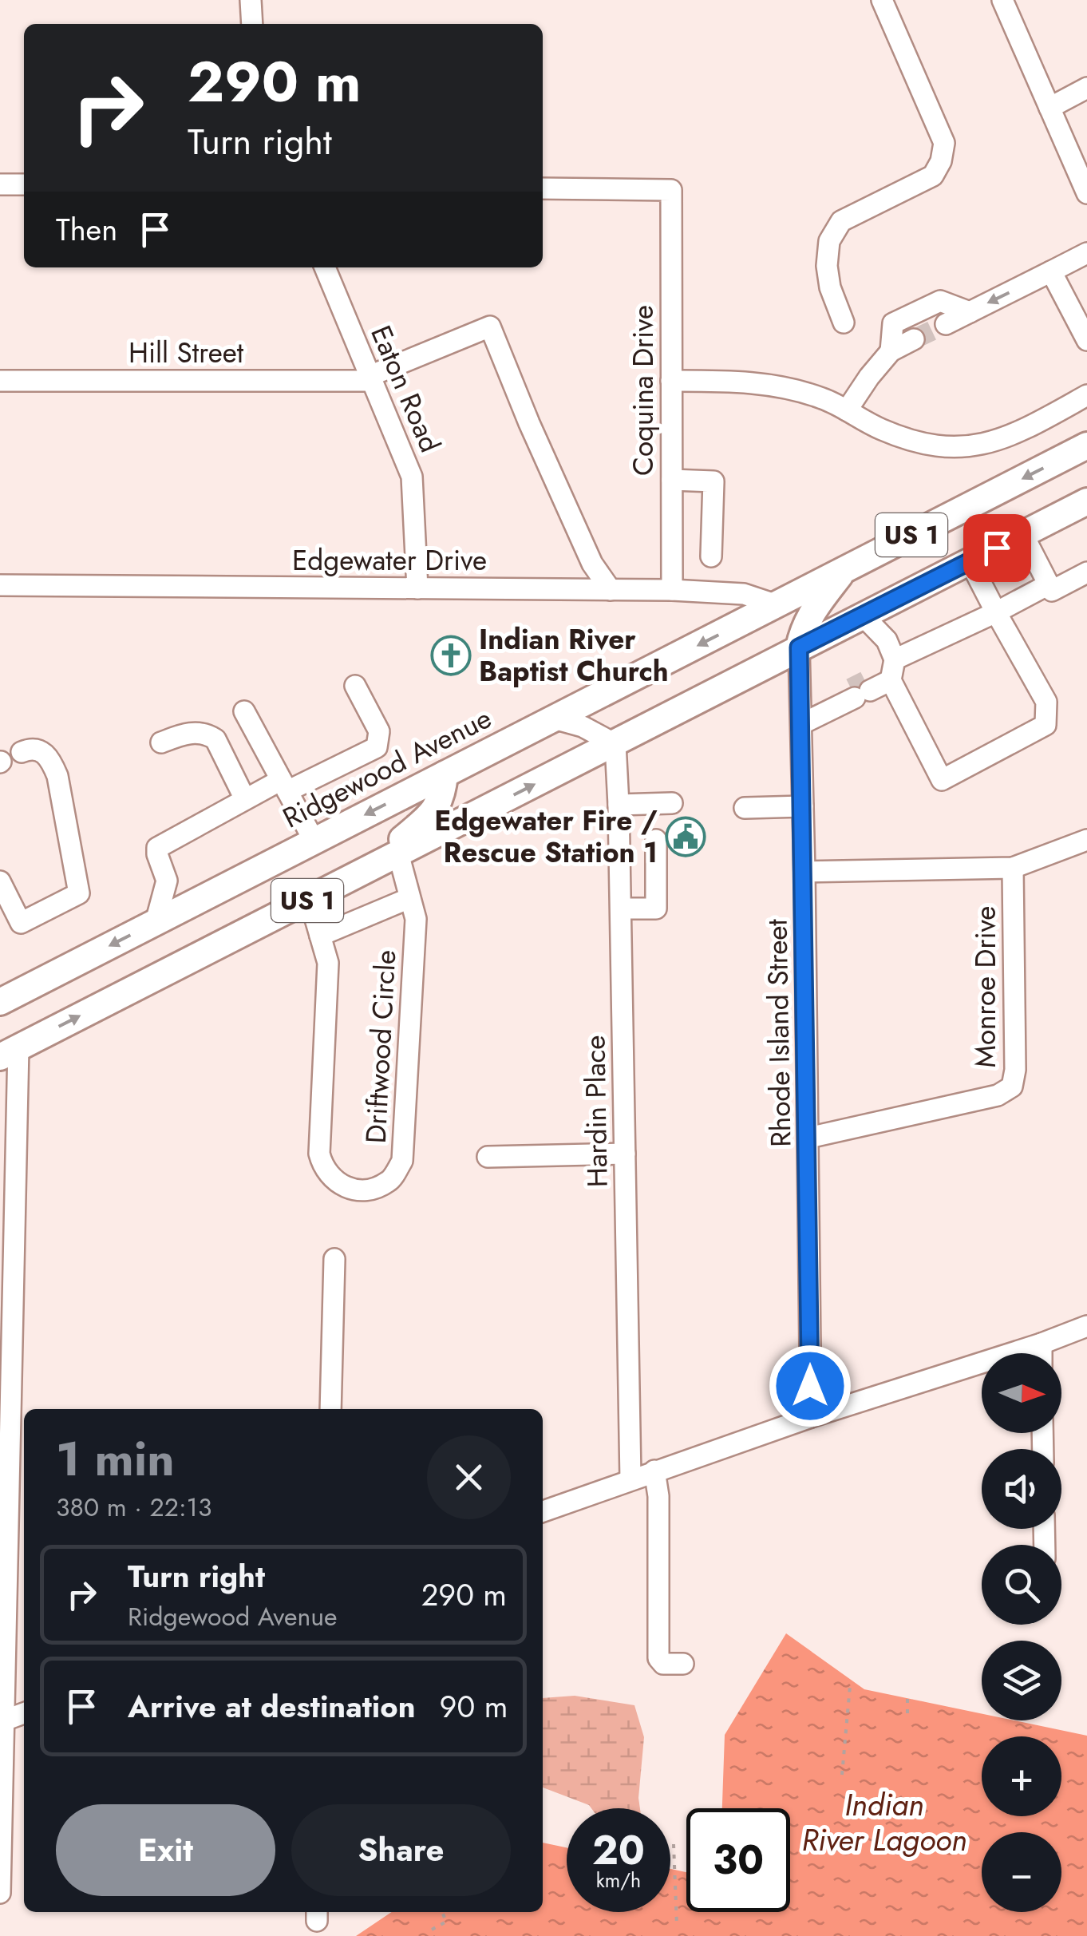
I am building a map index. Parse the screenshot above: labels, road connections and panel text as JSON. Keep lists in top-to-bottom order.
{
  "streets": {
    "main road": ["US 1", "Ridgewood Avenue"],
    "street": [
      "Hill Street",
      "Eaton Road",
      "Coquina Drive",
      "Edgewater Drive",
      "Monroe Drive",
      "Rhode Island Street",
      "Driftwood Circle",
      "Hardin Place"
    ]
  },
  "crossings": [
    ["Hill Street", "Eaton Road"],
    ["Eaton Road", "Edgewater Drive"],
    ["Coquina Drive", "Edgewater Drive"],
    ["US 1", "Ridgewood Avenue"],
    ["US 1", "Rhode Island Street"],
    ["US 1", "Driftwood Circle"],
    ["US 1", "Hardin Place"],
    ["Edgewater Drive", "Ridgewood Avenue"],
    ["Ridgewood Avenue", "Rhode Island Street"],
    ["Monroe Drive", "Rhode Island Street"]
  ],
  "water": ["Indian River Lagoon"],
  "places": {
    "church": ["Indian River Baptist Church"],
    "public building": ["Edgewater Fire / Rescue Station 1"]
  },
  "north": "right",
  "page": {
    "turn": ["290 m", "Turn right"],
    "then": "Then",
    "map_buttons": ["+", "−"],
    "heading": ["1 min", "380 m · 22:13"],
    "list": [
      {
        "name": "Turn right",
        "note": "Ridgewood Avenue",
        "value": "290 m"
      },
      {
        "name": "Arrive at destination",
        "value": "90 m"
      }
    ],
    "buttons": ["Exit", "Share"],
    "speed": "20 km/h",
    "limit": "30"
  }
}
